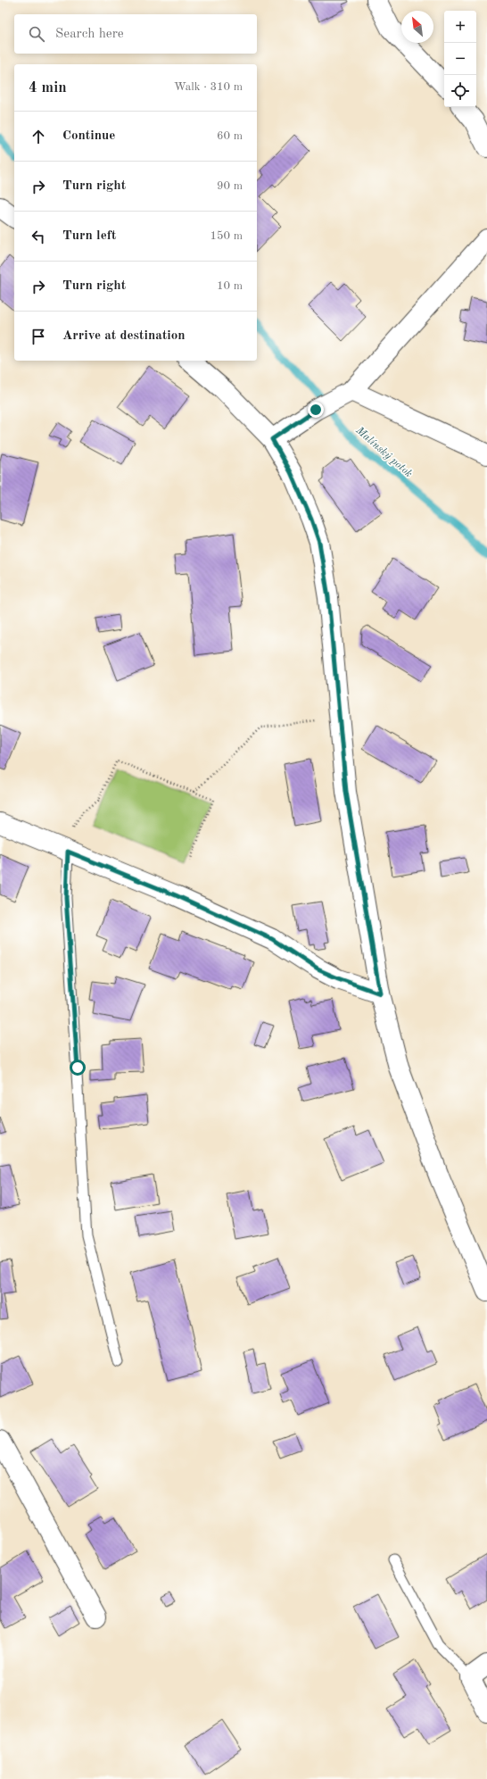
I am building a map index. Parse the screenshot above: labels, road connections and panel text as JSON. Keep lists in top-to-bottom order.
{
  "water": ["Malínský potok"],
  "north": "top left",
  "page": {
    "map_buttons": ["+", "−"],
    "search": "Search here",
    "heading": ["4 min", "Walk · 310 m"],
    "list": [
      ["Continue", "60 m"],
      ["Turn right", "90 m"],
      ["Turn left", "150 m"],
      ["Turn right", "10 m"],
      "Arrive at destination"
    ]
  }
}
